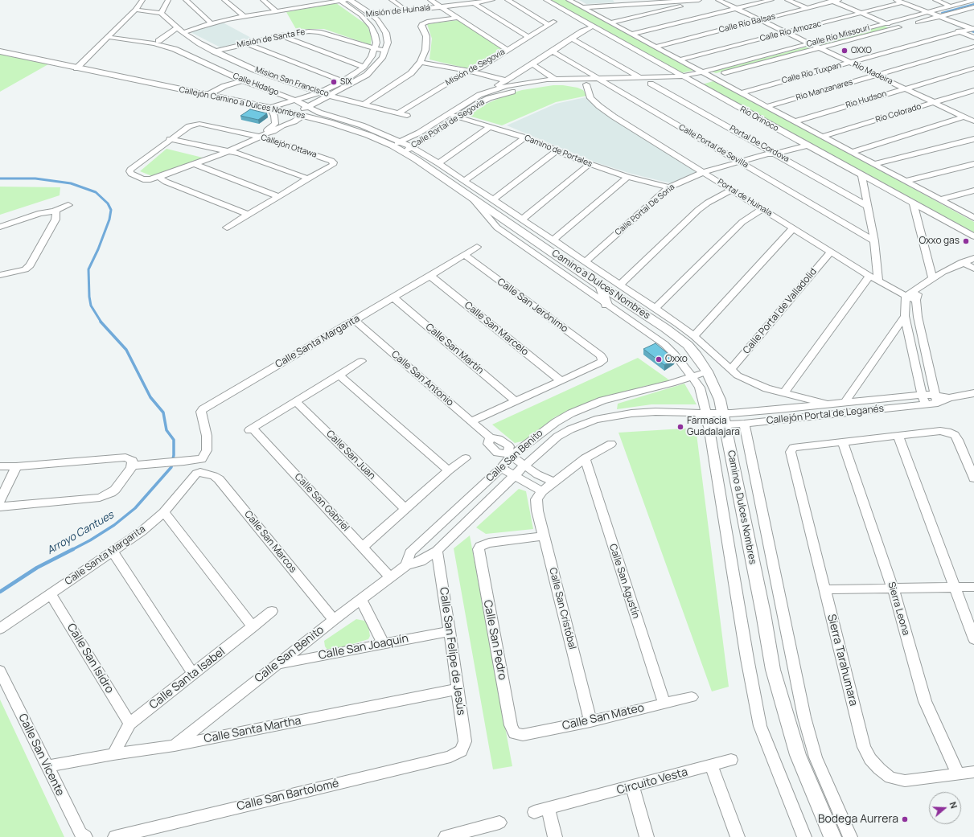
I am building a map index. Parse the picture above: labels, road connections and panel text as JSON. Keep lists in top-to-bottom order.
{
  "streets": {
    "main road": ["Callejón Camino a Dulces Nombres", "Camino a Dulces Nombres"],
    "street": [
      "Misión de Huinalá",
      "Calle Río Balsas",
      "Calle Río Amozac",
      "Calle Río Missouri",
      "Misión de Santa Fe",
      "Misión de Segovia",
      "Calle Río Tuxpan",
      "Río Madeira",
      "Mision San Francisco",
      "Calle Hidalgo",
      "Rio Manzanares",
      "Rio Hudson",
      "Río Colorado",
      "Río Orinoco",
      "Calle Portal de Segovia",
      "Portal De Cordova",
      "Callejón Ottawa",
      "Calle Portal de Sevilla",
      "Camino de Portales",
      "Portal de Huinala",
      "Calle Portal De Soria",
      "Calle San Jerónimo",
      "Calle Portal de Valladolid",
      "Calle San Marcelo",
      "Calle Santa Margarita",
      "Calle San Martín",
      "Calle San Antonio",
      "Callejón Portal de Leganés",
      "Calle San Juan",
      "Calle San Benito",
      "Calle San Gabriel",
      "Calle San Marcos",
      "Calle San Agustín",
      "Calle San Cristóbal",
      "Sierra Leona",
      "Calle San Pedro",
      "Calle San Joaquín",
      "Calle San Felipe de Jesús",
      "Calle San Isidro",
      "Sierra Tarahumara",
      "Calle Santa Isabel",
      "Calle San Mateo",
      "Calle Santa Martha",
      "Calle San Vicente",
      "Circuito Vesta",
      "Calle San Bartolomé"
    ]
  },
  "crossings": [
    ["Calle Río Balsas", "Río Madeira"],
    ["Calle Río Balsas", "Río Orinoco"],
    ["Calle Río Amozac", "Río Madeira"],
    ["Calle Río Amozac", "Río Orinoco"],
    ["Calle Río Missouri", "Río Madeira"],
    ["Calle Río Missouri", "Río Orinoco"],
    ["Calle Río Missouri", "Calle Portal de Segovia"],
    ["Calle Río Missouri", "Portal De Cordova"],
    ["Misión de Santa Fe", "Mision San Francisco"],
    ["Misión de Segovia", "Mision San Francisco"],
    ["Calle Río Tuxpan", "Río Madeira"],
    ["Calle Río Tuxpan", "Río Orinoco"],
    ["Río Madeira", "Rio Manzanares"],
    ["Río Madeira", "Rio Hudson"],
    ["Río Madeira", "Río Colorado"],
    ["Calle Hidalgo", "Calle Portal de Segovia"],
    ["Calle Hidalgo", "Camino a Dulces Nombres"],
    ["Rio Manzanares", "Río Orinoco"],
    ["Rio Hudson", "Río Orinoco"],
    ["Callejón Camino a Dulces Nombres", "Calle Portal de Segovia"],
    ["Callejón Camino a Dulces Nombres", "Camino a Dulces Nombres"],
    ["Río Colorado", "Río Orinoco"],
    ["Río Orinoco", "Calle Portal de Segovia"],
    ["Río Orinoco", "Calle Portal De Soria"],
    ["Calle Portal de Segovia", "Portal De Cordova"],
    ["Calle Portal de Segovia", "Calle Portal de Sevilla"],
    ["Calle Portal de Segovia", "Camino de Portales"],
    ["Calle Portal de Segovia", "Portal de Huinala"],
    ["Calle Portal de Segovia", "Camino a Dulces Nombres"],
    ["Portal De Cordova", "Calle Portal De Soria"],
    ["Calle Portal de Sevilla", "Calle Portal De Soria"],
    ["Camino de Portales", "Calle Portal De Soria"],
    ["Portal de Huinala", "Calle Portal De Soria"],
    ["Portal de Huinala", "Calle Portal de Valladolid"],
    ["Calle Portal De Soria", "Camino a Dulces Nombres"],
    ["Camino a Dulces Nombres", "Calle Portal de Valladolid"],
    ["Camino a Dulces Nombres", "Callejón Portal de Leganés"],
    ["Camino a Dulces Nombres", "Calle San Benito"],
    ["Calle San Jerónimo", "Calle San Marcelo"],
    ["Calle San Jerónimo", "Calle Santa Margarita"],
    ["Calle San Marcelo", "Calle Santa Margarita"],
    ["Calle Santa Margarita", "Calle San Martín"],
    ["Calle Santa Margarita", "Calle San Antonio"],
    ["Calle Santa Margarita", "Calle San Marcos"],
    ["Calle Santa Margarita", "Calle San Isidro"],
    ["Calle San Antonio", "Calle San Benito"],
    ["Calle San Juan", "Calle San Gabriel"],
    ["Calle San Benito", "Calle San Gabriel"],
    ["Calle San Benito", "Calle San Marcos"],
    ["Calle San Benito", "Calle San Joaquín"],
    ["Calle San Benito", "Calle San Felipe de Jesús"],
    ["Calle San Benito", "Calle Santa Martha"],
    ["Calle San Agustín", "Calle San Mateo"],
    ["Calle San Cristóbal", "Calle San Pedro"],
    ["Calle San Cristóbal", "Calle San Mateo"],
    ["Sierra Leona", "Sierra Tarahumara"],
    ["Calle San Pedro", "Calle San Mateo"],
    ["Calle San Joaquín", "Calle San Felipe de Jesús"],
    ["Calle San Felipe de Jesús", "Calle Santa Martha"],
    ["Calle San Felipe de Jesús", "Calle San Bartolomé"],
    ["Calle San Isidro", "Calle Santa Isabel"],
    ["Calle Santa Isabel", "Calle Santa Martha"],
    ["Calle Santa Martha", "Calle San Vicente"]
  ],
  "water": ["Arroyo Cantues"],
  "places": [
    "OXXO",
    "SIX",
    "Oxxo gas",
    "Oxxo",
    "Farmacia Guadalajara",
    "Bodega Aurrera"
  ],
  "north": "right"
}
